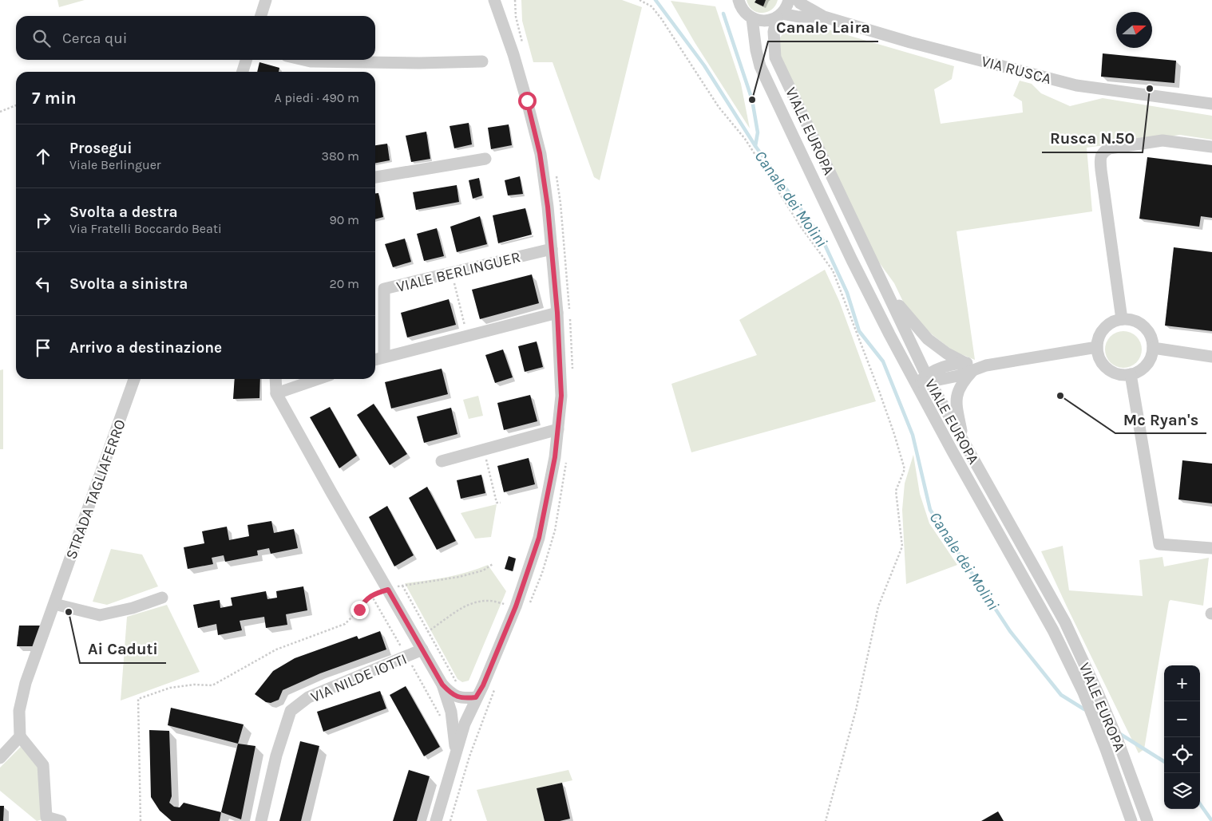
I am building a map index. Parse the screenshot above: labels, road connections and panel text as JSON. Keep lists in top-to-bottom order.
{
  "streets": {
    "street": [
      "VIA RUSCA",
      "VIALE EUROPA",
      "VIALE BERLINGUER",
      "STRADA TAGLIAFERRO",
      "VIA NILDE IOTTI"
    ]
  },
  "crossings": [
    ["VIA RUSCA", "VIALE EUROPA"]
  ],
  "water": ["Canale dei Molini"],
  "places": [
    "Rusca N.50",
    "Canale Laira",
    "Mc Ryan's",
    "Ai Caduti"
  ],
  "north": "right",
  "page": {
    "search": "Cerca qui",
    "heading": ["7 min", "A piedi · 490 m"],
    "list": [
      ["Prosegui", "Viale Berlinguer", "380 m"],
      ["Svolta a destra", "Via Fratelli Boccardo Beati", "90 m"],
      ["Svolta a sinistra", "20 m"],
      "Arrivo a destinazione"
    ],
    "map_buttons": ["+", "−"]
  }
}
